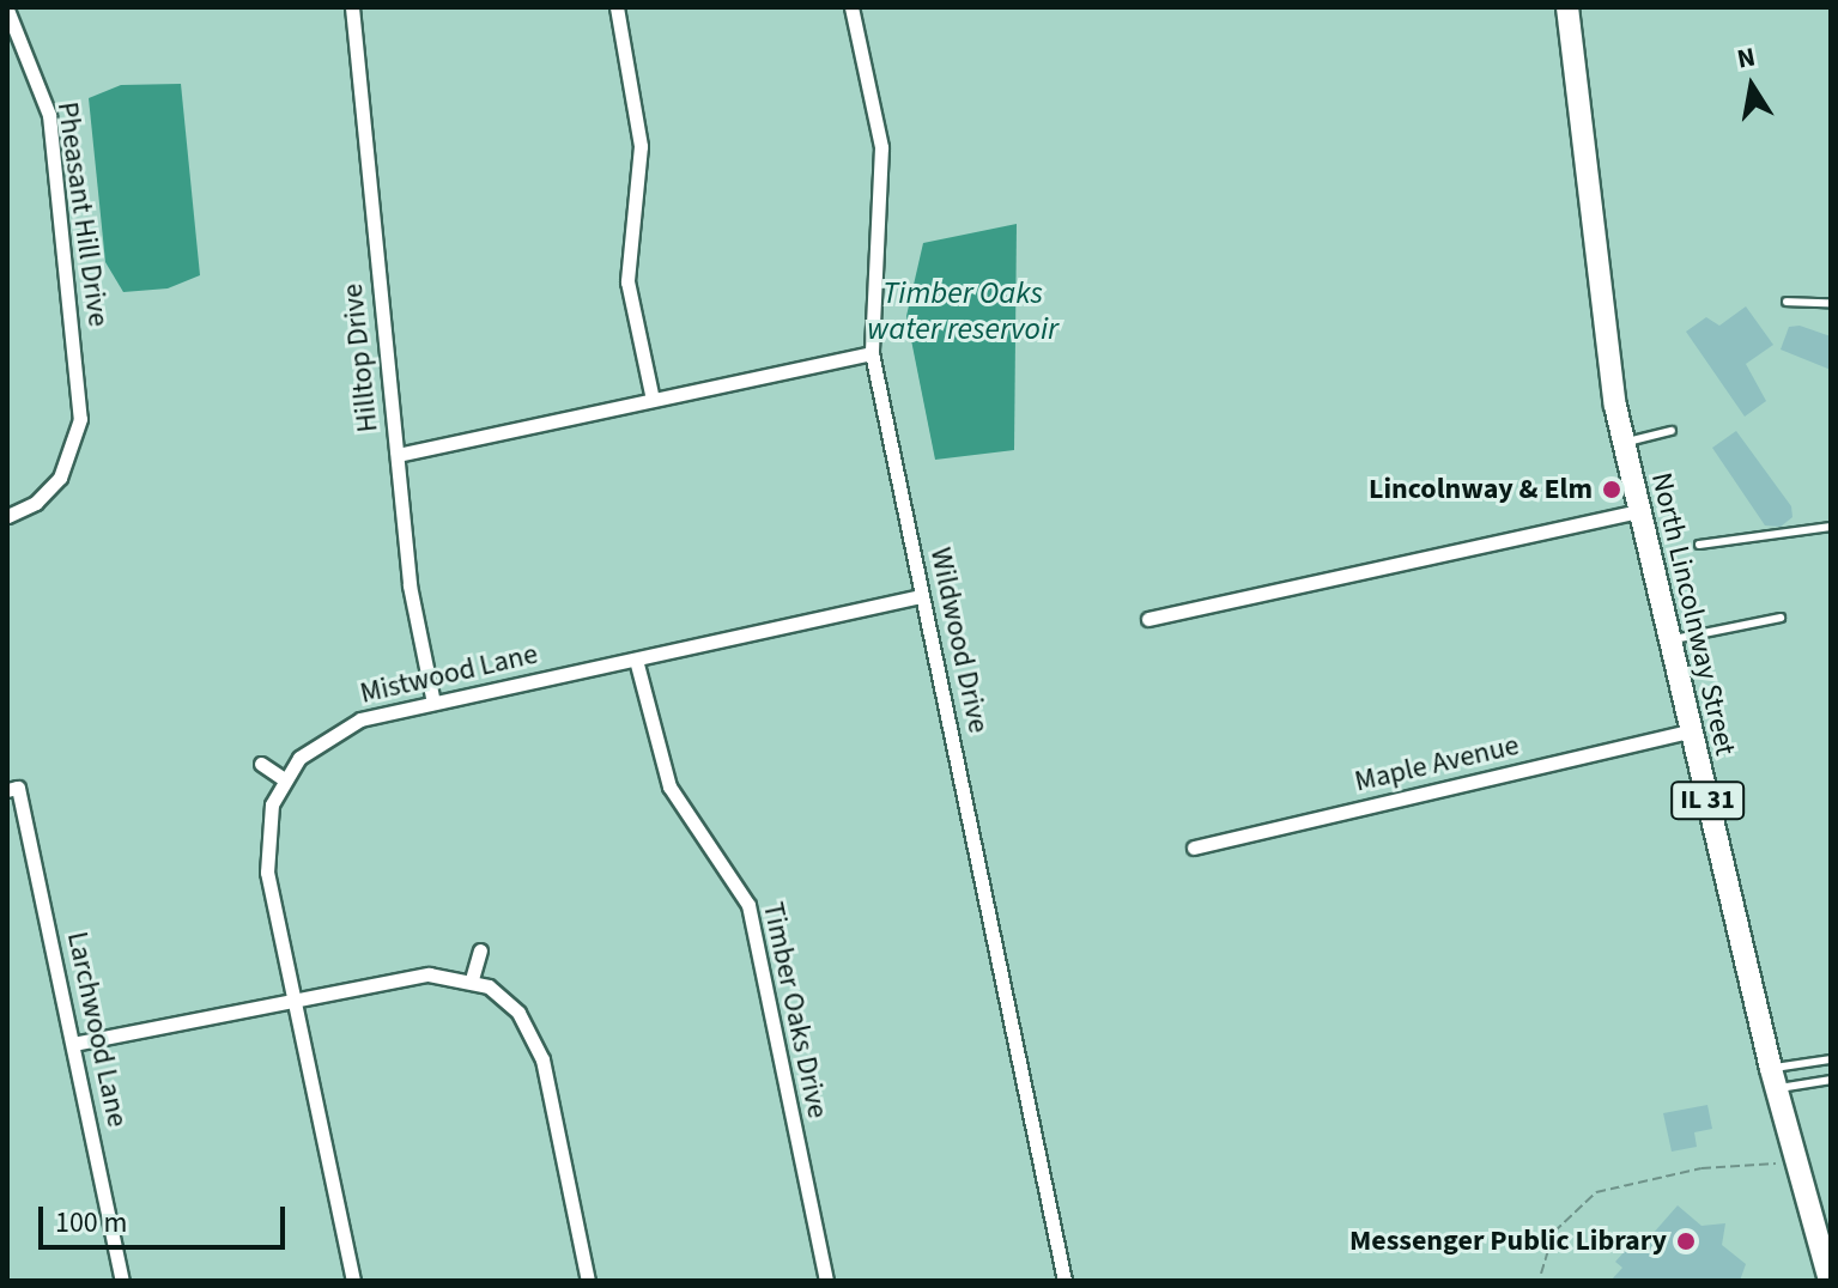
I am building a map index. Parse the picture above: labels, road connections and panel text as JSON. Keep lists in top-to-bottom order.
{
  "streets": {
    "main road": ["North Lincolnway Street", "IL 31"],
    "street": [
      "Pheasant Hill Drive",
      "Hilltop Drive",
      "Wildwood Drive",
      "Mistwood Lane",
      "Maple Avenue",
      "Timber Oaks Drive",
      "Larchwood Lane"
    ]
  },
  "crossings": [
    ["Hilltop Drive", "Mistwood Lane"],
    ["North Lincolnway Street", "Maple Avenue"],
    ["Wildwood Drive", "Mistwood Lane"],
    ["Mistwood Lane", "Timber Oaks Drive"]
  ],
  "water": ["Timber Oaks water reservoir"],
  "places": ["Lincolnway & Elm", "Messenger Public Library"],
  "scale_bar": "100 m",
  "north": "top"
}
